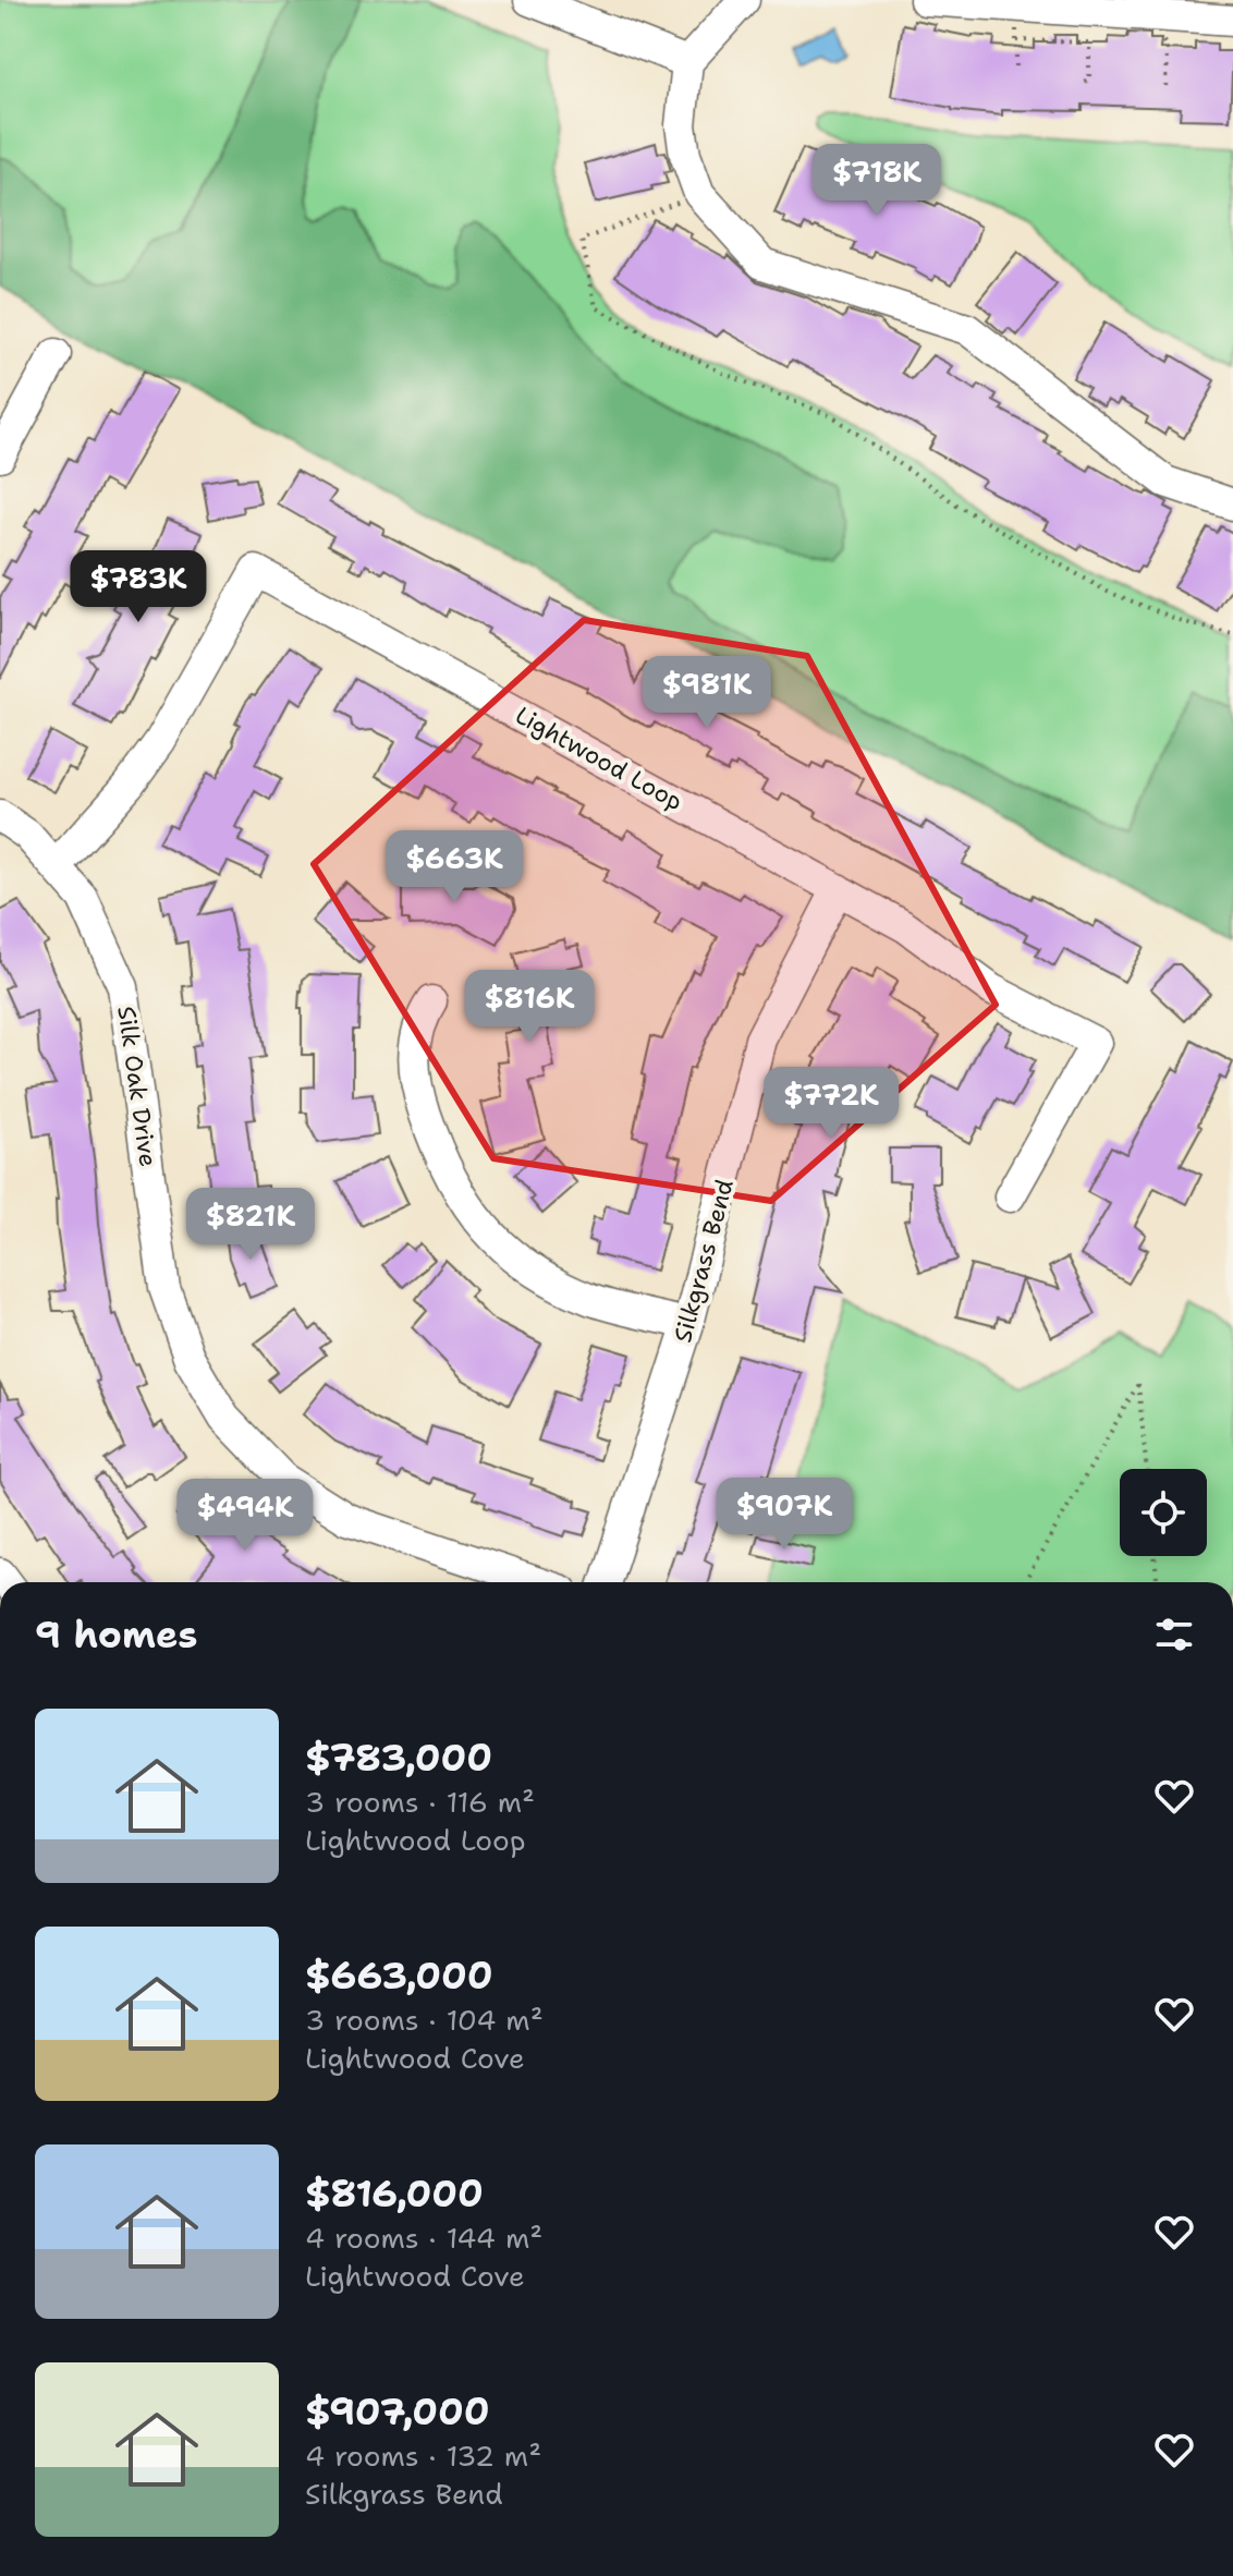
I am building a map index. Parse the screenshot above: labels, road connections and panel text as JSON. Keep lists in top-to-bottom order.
{
  "streets": {
    "street": ["Lightwood Loop", "Silk Oak Drive", "Silkgrass Bend"]
  },
  "crossings": [
    ["Lightwood Loop", "Silk Oak Drive"],
    ["Lightwood Loop", "Silkgrass Bend"]
  ],
  "page": {
    "price": [
      "$718K",
      "$783K",
      "$981K",
      "$663K",
      "$816K",
      "$772K",
      "$821K",
      "$907K",
      "$494K"
    ],
    "heading": "9 homes",
    "list": [
      {
        "name": "$783,000",
        "note": "3 rooms · 116 m² · Lightwood Loop"
      },
      {
        "name": "$663,000",
        "note": "3 rooms · 104 m² · Lightwood Cove"
      },
      {
        "name": "$816,000",
        "note": "4 rooms · 144 m² · Lightwood Cove"
      },
      {
        "name": "$907,000",
        "note": "4 rooms · 132 m² · Silkgrass Bend"
      }
    ]
  }
}
